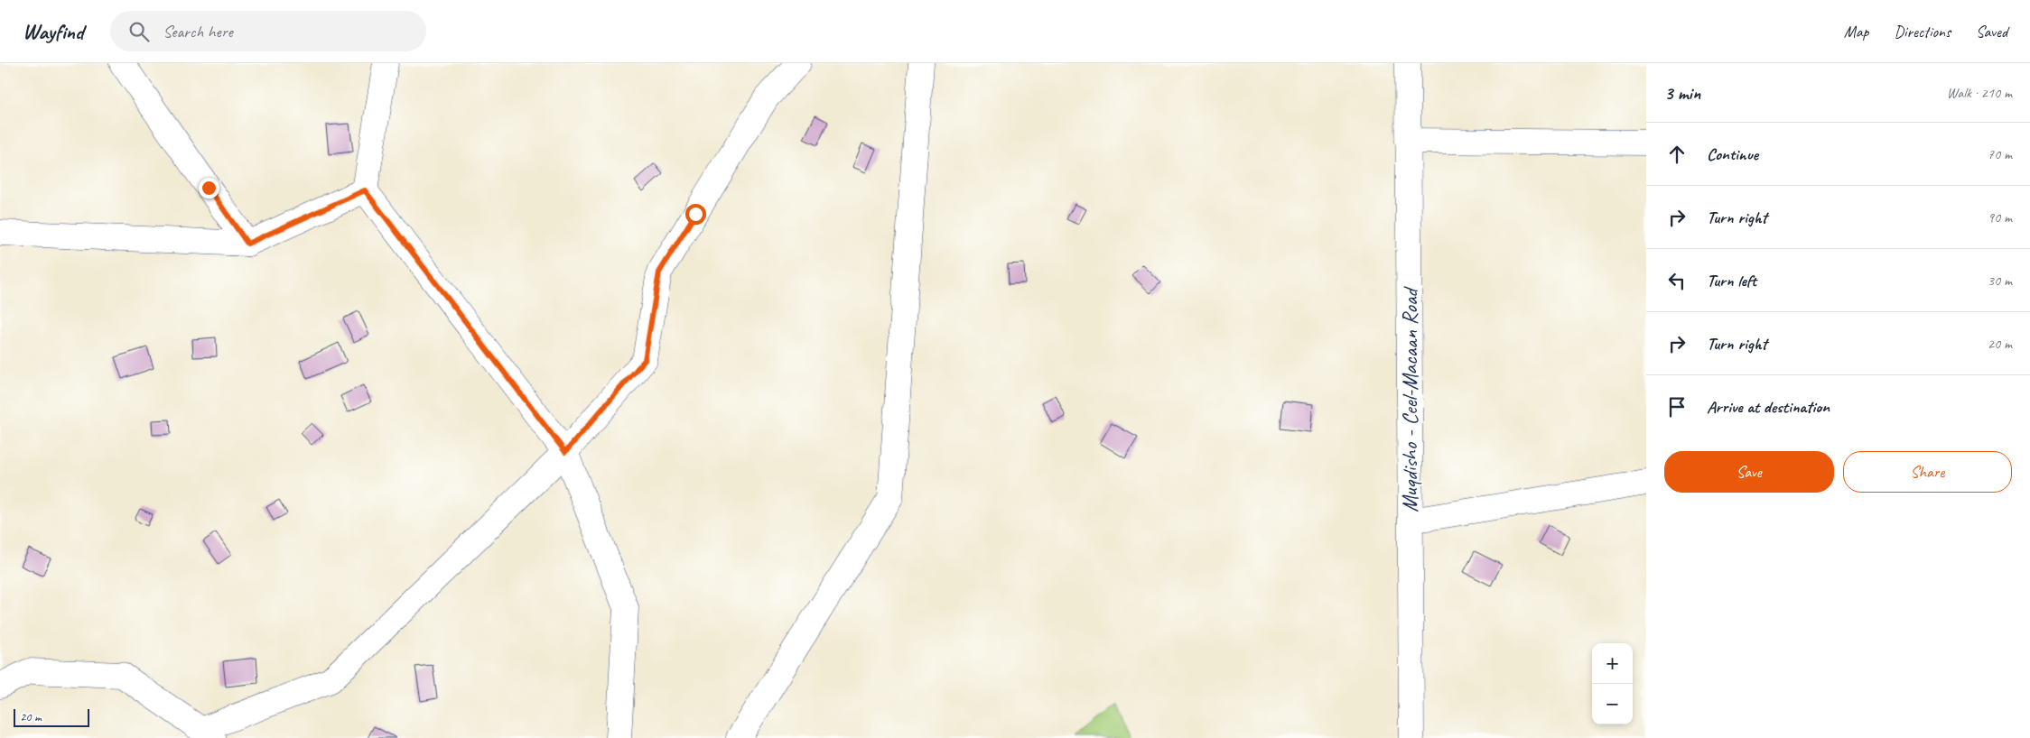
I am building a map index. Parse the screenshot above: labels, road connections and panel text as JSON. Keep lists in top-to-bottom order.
{
  "streets": {
    "street": ["Muqdisho - Ceel-Macaan Road"]
  },
  "scale_bar": "20 m",
  "page": {
    "header": "Wayfind",
    "search": "Search here",
    "nav": ["Map", "Directions", "Saved"],
    "heading": ["3 min", "Walk · 210 m"],
    "list": [
      ["Continue", "70 m"],
      ["Turn right", "90 m"],
      ["Turn left", "30 m"],
      ["Turn right", "20 m"],
      "Arrive at destination"
    ],
    "buttons": ["Save", "Share"],
    "map_buttons": ["+", "−"],
    "scale": "20 m"
  }
}
